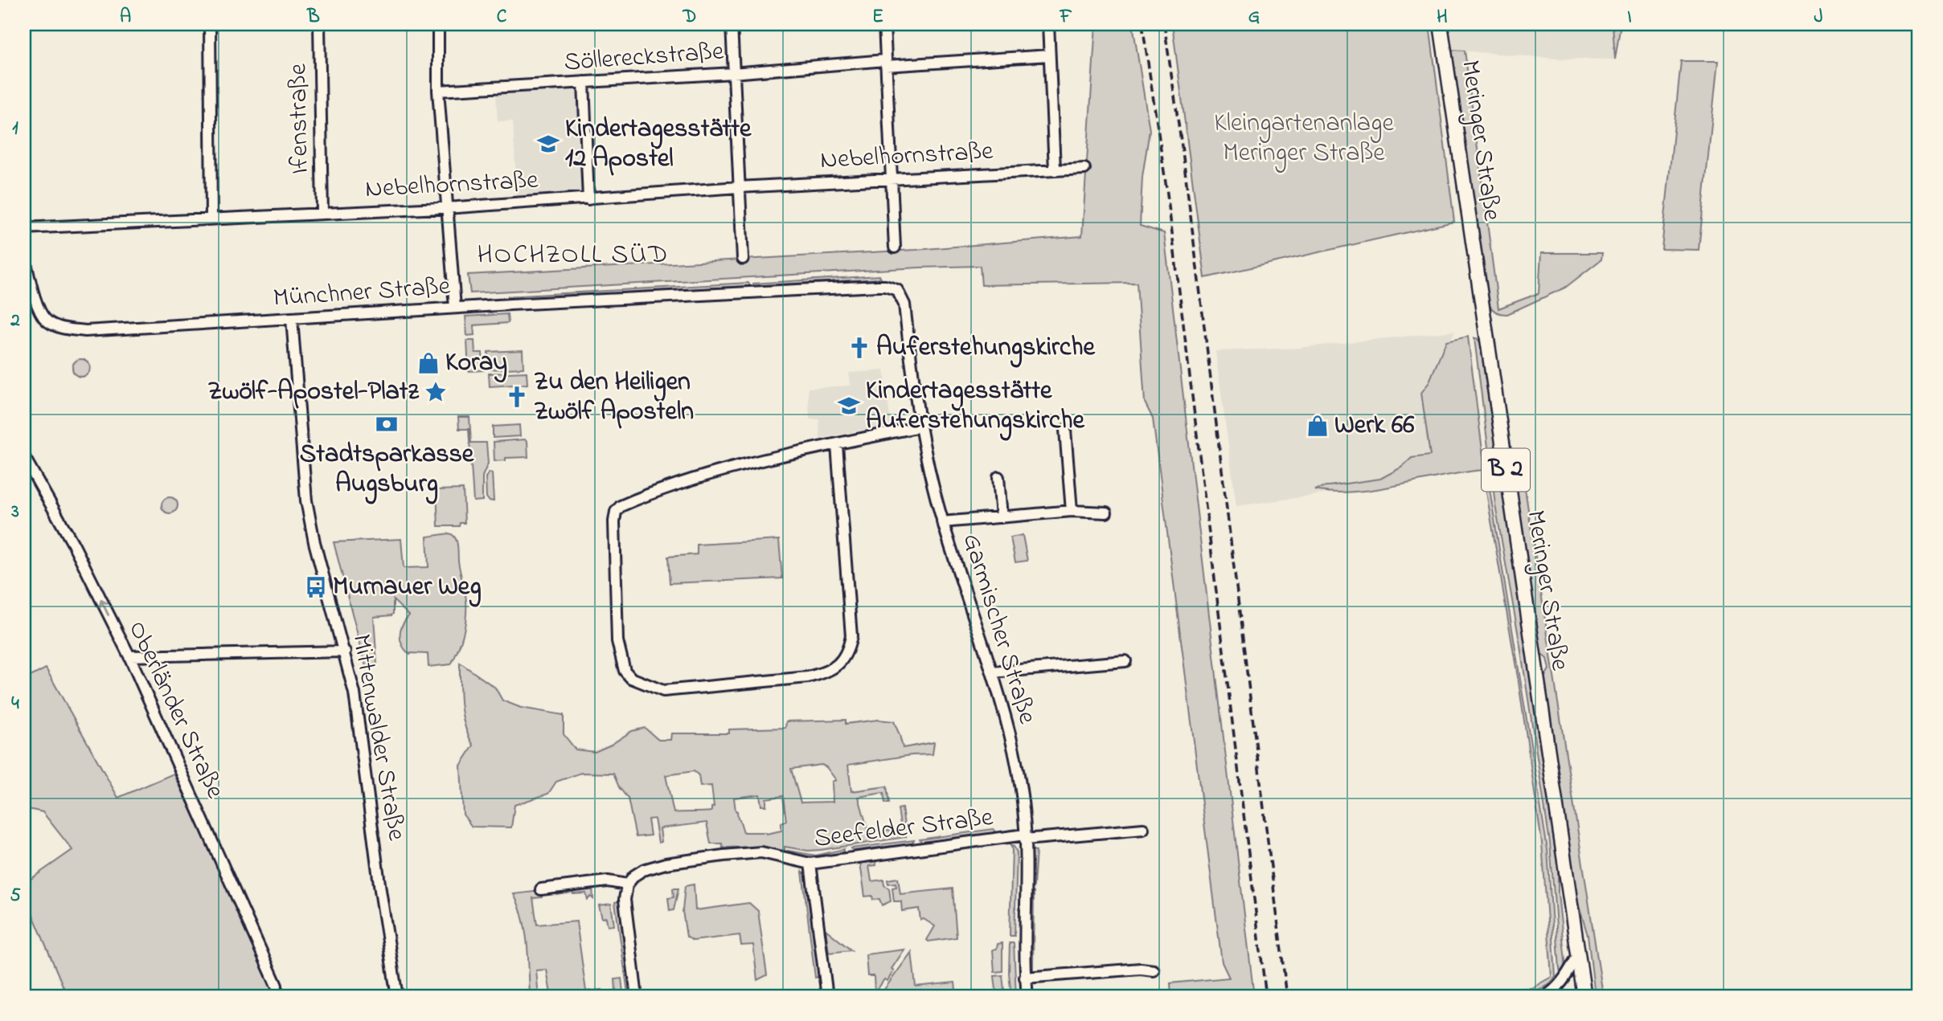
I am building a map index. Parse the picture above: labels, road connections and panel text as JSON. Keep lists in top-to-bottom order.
{
  "streets": {
    "main road": ["Meringer Straße", "B 2"],
    "street": [
      "Söllereckstraße",
      "Ifenstraße",
      "Nebelhornstraße",
      "Münchner Straße",
      "Garmischer Straße",
      "Oberländer Straße",
      "Mittenwalder Straße",
      "Seefelder Straße"
    ]
  },
  "crossings": [
    ["Ifenstraße", "Nebelhornstraße"],
    ["Münchner Straße", "Garmischer Straße"],
    ["Münchner Straße", "Mittenwalder Straße"],
    ["Garmischer Straße", "Seefelder Straße"]
  ],
  "one_way": ["Oberländer Straße"],
  "districts": ["HOCHZOLL SÜD"],
  "parks": ["Kleingartenanlage Meringer Straße"],
  "places": {
    "school or university": ["Kindertagesstätte 12 Apostel", "Kindertagesstätte Auferstehungskirche"],
    "church": ["Auferstehungskirche", "Zu den Heiligen Zwölf Aposteln"],
    "shop": ["Koray", "Werk 66"],
    "place": ["Zwölf-Apostel-Platz"],
    "bank": ["Stadtsparkasse Augsburg"],
    "bus stop": ["Murnauer Weg"]
  },
  "grid": {
    "columns": [
      "A",
      "B",
      "C",
      "D",
      "E",
      "F",
      "G",
      "H",
      "I",
      "J"
    ],
    "rows": [
      "1",
      "2",
      "3",
      "4",
      "5"
    ]
  }
}
